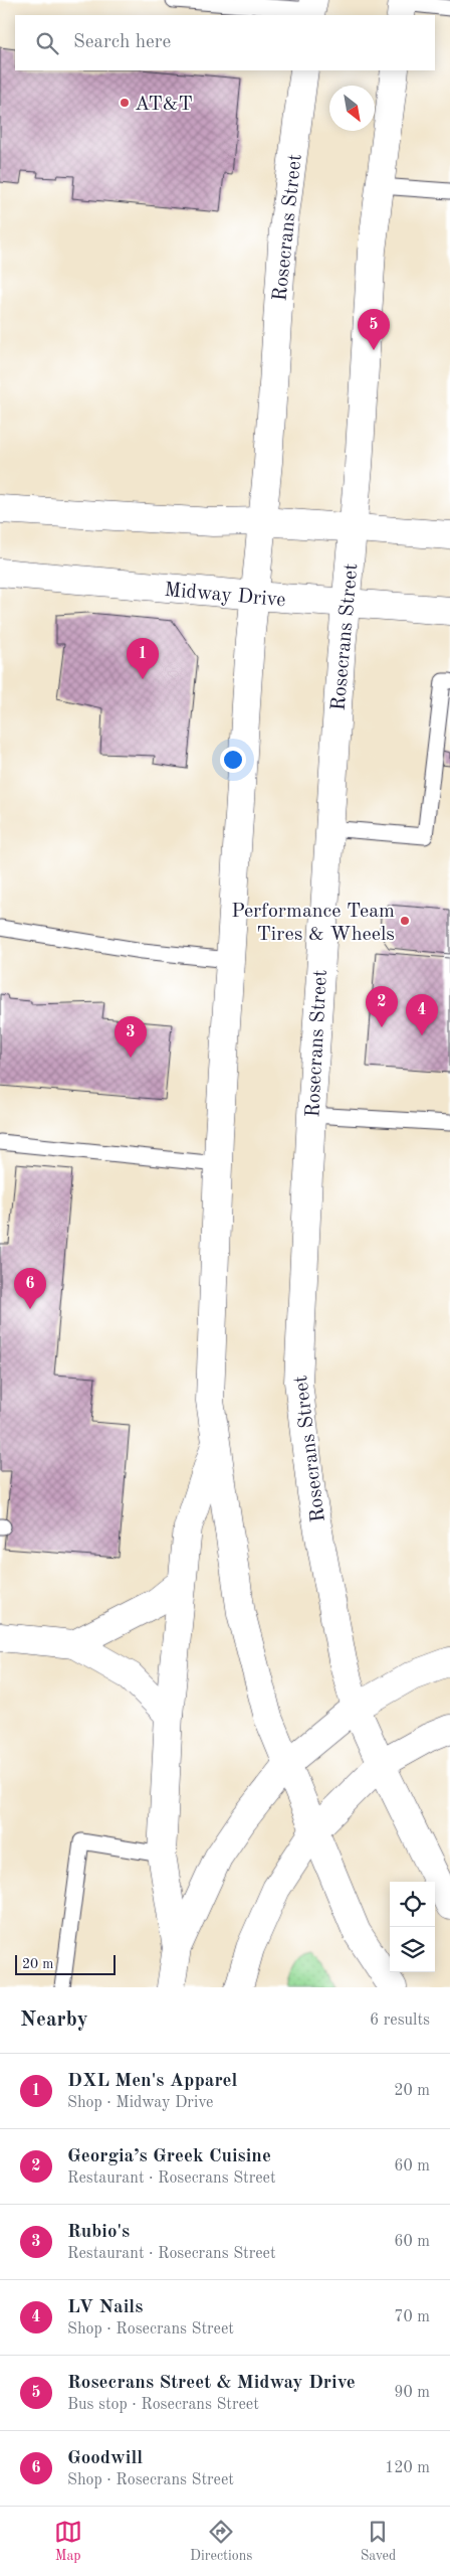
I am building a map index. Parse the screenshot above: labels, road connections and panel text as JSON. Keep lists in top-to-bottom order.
{
  "streets": {
    "main road": ["Rosecrans Street", "Midway Drive"]
  },
  "crossings": [
    ["Rosecrans Street", "Midway Drive"]
  ],
  "places": ["AT&T", "Performance Team Tires & Wheels"],
  "scale_bar": "20 m",
  "north": "bottom right",
  "page": {
    "search": "Search here",
    "pins": [
      "5",
      "1",
      "2",
      "4",
      "3",
      "6"
    ],
    "scale": "20 m",
    "heading": ["Nearby", "6 results"],
    "list": [
      {
        "mark": "1",
        "name": "DXL Men's Apparel",
        "note": "Shop · Midway Drive",
        "value": "20 m"
      },
      {
        "mark": "2",
        "name": "Georgia’s Greek Cuisine",
        "note": "Restaurant · Rosecrans Street",
        "value": "60 m"
      },
      {
        "mark": "3",
        "name": "Rubio's",
        "note": "Restaurant · Rosecrans Street",
        "value": "60 m"
      },
      {
        "mark": "4",
        "name": "LV Nails",
        "note": "Shop · Rosecrans Street",
        "value": "70 m"
      },
      {
        "mark": "5",
        "name": "Rosecrans Street & Midway Drive",
        "note": "Bus stop · Rosecrans Street",
        "value": "90 m"
      },
      {
        "mark": "6",
        "name": "Goodwill",
        "note": "Shop · Rosecrans Street",
        "value": "120 m"
      }
    ],
    "nav": ["Map", "Directions", "Saved"]
  }
}
